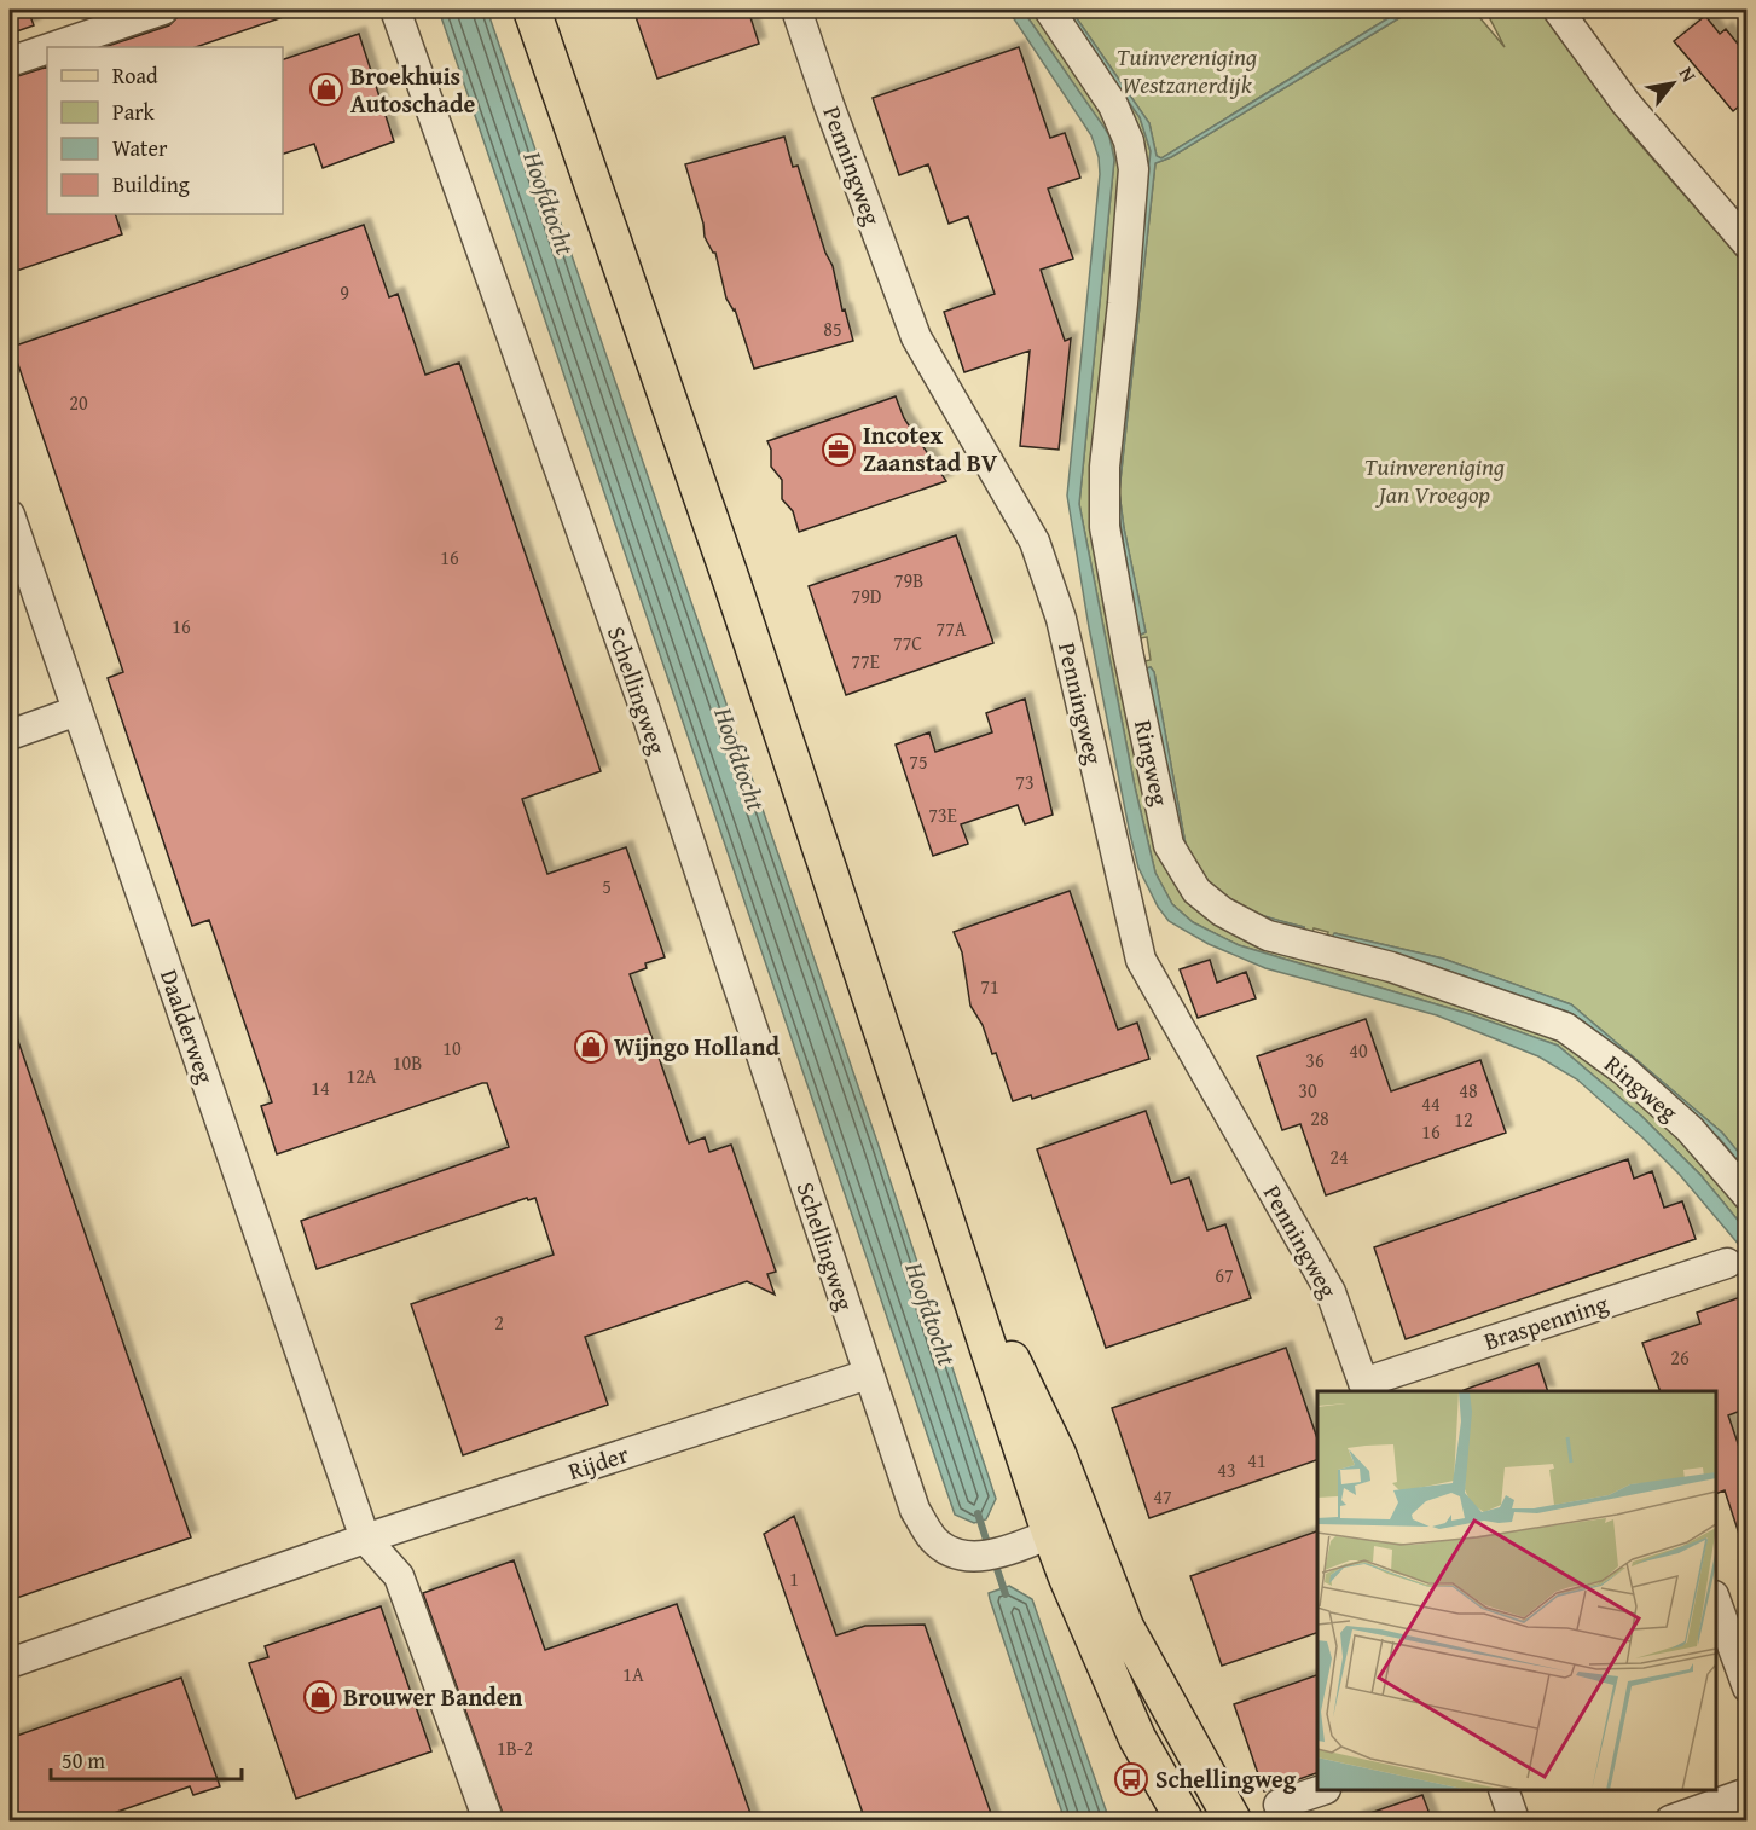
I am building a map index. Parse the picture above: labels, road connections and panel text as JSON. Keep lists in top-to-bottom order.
{
  "streets": {
    "street": [
      "Penningweg",
      "Schellingweg",
      "Ringweg",
      "Daalderweg",
      "Braspenning",
      "Rijder"
    ]
  },
  "crossings": [
    ["Penningweg", "Braspenning"],
    ["Schellingweg", "Rijder"],
    ["Daalderweg", "Rijder"]
  ],
  "water": ["Hoofdtocht"],
  "parks": ["Tuinvereniging Westzanerdijk", "Tuinvereniging Jan Vroegop"],
  "places": {
    "shop": ["Broekhuis Autoschade", "Wijngo Holland", "Brouwer Banden"],
    "office": ["Incotex Zaanstad BV"],
    "bus stop": ["Schellingweg"]
  },
  "house_numbers": [
    "9",
    "85",
    "20",
    "16",
    "79B",
    "79D",
    "16",
    "77A",
    "77C",
    "77E",
    "75",
    "73",
    "73E",
    "5",
    "71",
    "10",
    "40",
    "36",
    "10B",
    "12A",
    "14",
    "30",
    "48",
    "44",
    "28",
    "12",
    "16",
    "24",
    "67",
    "2",
    "26",
    "41",
    "43",
    "47",
    "1",
    "1A",
    "1B-2"
  ],
  "legend": [
    "Road",
    "Park",
    "Water",
    "Building"
  ],
  "scale_bar": "50 m",
  "north": "top right"
}
